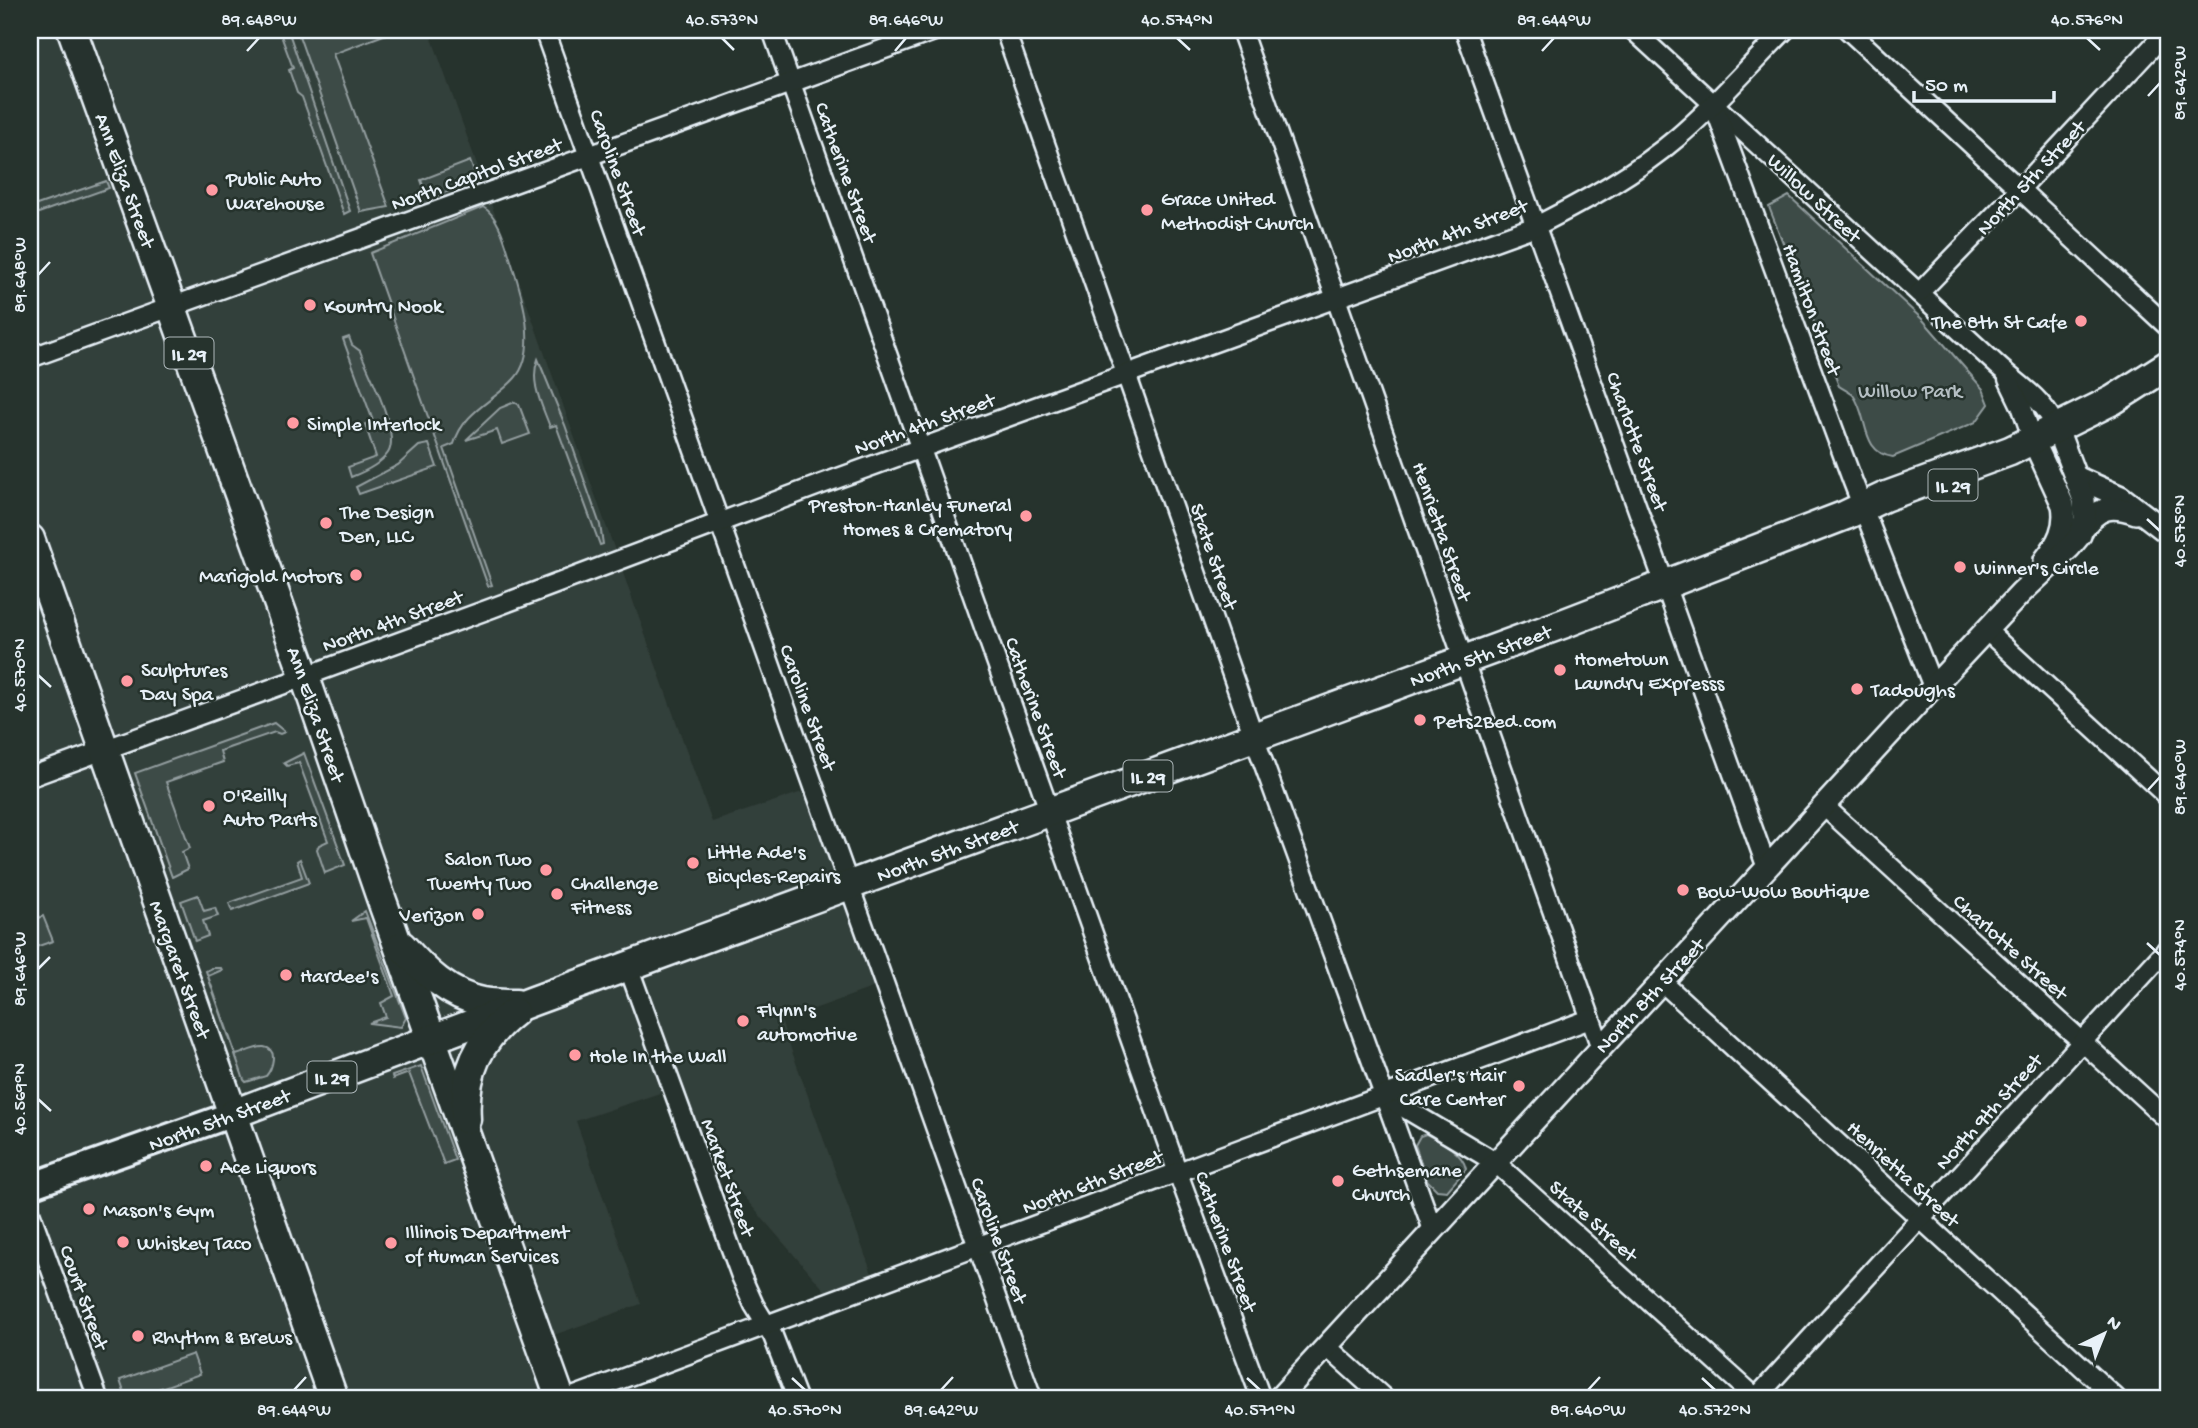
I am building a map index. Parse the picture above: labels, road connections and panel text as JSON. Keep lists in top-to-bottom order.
{
  "streets": {
    "main road": [
      "North 5th Street",
      "Ann Eliza Street",
      "IL 29",
      "Margaret Street"
    ],
    "street": [
      "Caroline Street",
      "Catherine Street",
      "North Capitol Street",
      "Willow Street",
      "North 4th Street",
      "Hamilton Street",
      "Charlotte Street",
      "Henrietta Street",
      "State Street",
      "North 8th Street",
      "North 9th Street",
      "Market Street",
      "North 6th Street",
      "Court Street"
    ]
  },
  "crossings": [
    ["Caroline Street", "North Capitol Street"],
    ["Caroline Street", "North 5th Street"],
    ["Caroline Street", "North 4th Street"],
    ["Caroline Street", "North 6th Street"],
    ["Catherine Street", "North Capitol Street"],
    ["Catherine Street", "North 5th Street"],
    ["Catherine Street", "North 4th Street"],
    ["Catherine Street", "North 6th Street"],
    ["North Capitol Street", "Ann Eliza Street"],
    ["North 5th Street", "Ann Eliza Street"],
    ["North 5th Street", "Willow Street"],
    ["North 5th Street", "Hamilton Street"],
    ["North 5th Street", "Charlotte Street"],
    ["North 5th Street", "Henrietta Street"],
    ["North 5th Street", "State Street"],
    ["North 5th Street", "Margaret Street"],
    ["North 5th Street", "North 8th Street"],
    ["North 5th Street", "Market Street"],
    ["Ann Eliza Street", "North 4th Street"],
    ["Willow Street", "North 4th Street"],
    ["Willow Street", "Hamilton Street"],
    ["Willow Street", "North 8th Street"],
    ["North 4th Street", "Hamilton Street"],
    ["North 4th Street", "Charlotte Street"],
    ["North 4th Street", "Henrietta Street"],
    ["North 4th Street", "State Street"],
    ["North 4th Street", "Margaret Street"],
    ["Hamilton Street", "North 8th Street"],
    ["Charlotte Street", "North 8th Street"],
    ["Charlotte Street", "North 9th Street"],
    ["Henrietta Street", "North 8th Street"],
    ["Henrietta Street", "North 9th Street"],
    ["Henrietta Street", "North 6th Street"],
    ["State Street", "North 8th Street"],
    ["State Street", "North 9th Street"],
    ["State Street", "North 6th Street"],
    ["Market Street", "North 6th Street"]
  ],
  "parks": ["Willow Park"],
  "places": [
    "Public Auto Warehouse",
    "Grace United Methodist Church",
    "Kountry Nook",
    "The 8th St Cafe",
    "Simple Interlock",
    "Preston-Hanley Funeral Homes & Crematory",
    "The Design Den, LLC",
    "Winner's Circle",
    "Marigold Motors",
    "Hometown Laundry Expresss",
    "Sculptures Day Spa",
    "Tadoughs",
    "Pets2Bed.com",
    "O'Reilly Auto Parts",
    "Little Ade's Bicycles-Repairs",
    "Salon Two Twenty Two",
    "Bow-Wow Boutique",
    "Challenge Fitness",
    "Verizon",
    "Hardee's",
    "Flynn's automotive",
    "Hole In the Wall",
    "Sadler's Hair Care Center",
    "Ace Liquors",
    "Gethsemane Church",
    "Mason's Gym",
    "Whiskey Taco",
    "Illinois Department of Human Services",
    "Rhythm & Brews"
  ],
  "scale_bar": "50 m",
  "north": "top right",
  "coordinates": [
    "89.648°W",
    "40.573°N",
    "89.646°W",
    "40.574°N",
    "89.644°W",
    "40.576°N",
    "89.642°W",
    "40.575°N",
    "40.570°N",
    "89.640°W",
    "40.569°N",
    "40.571°N",
    "40.572°N"
  ]
}
